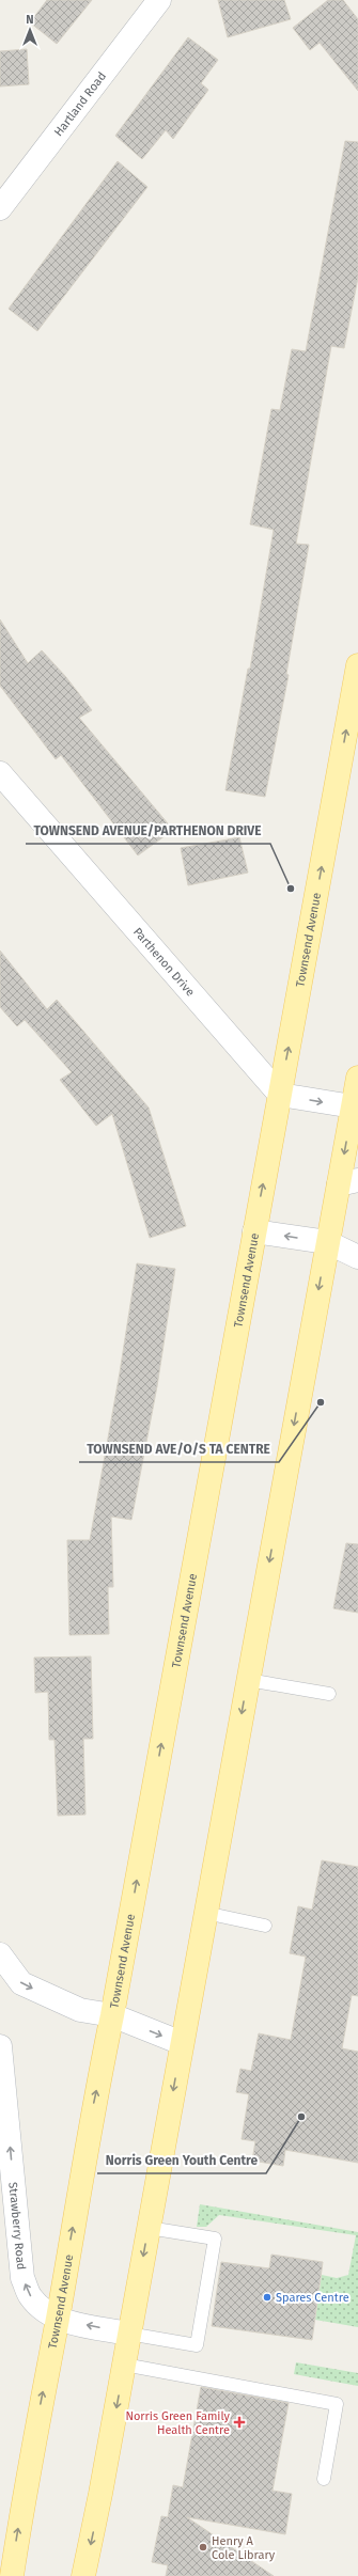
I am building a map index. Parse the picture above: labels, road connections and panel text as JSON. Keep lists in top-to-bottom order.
{
  "streets": {
    "main road": ["Townsend Avenue"],
    "street": ["Hartland Road", "Parthenon Drive", "Strawberry Road"]
  },
  "crossings": [
    ["Townsend Avenue", "Parthenon Drive"],
    ["Townsend Avenue", "Strawberry Road"]
  ],
  "one_way": ["Strawberry Road"],
  "places": {
    "other": [
      "TOWNSEND AVENUE/PARTHENON DRIVE",
      "TOWNSEND AVE/O/S TA CENTRE",
      "Norris Green Youth Centre",
      "Spares Centre",
      "Henry A Cole Library"
    ],
    "health": ["Norris Green Family Health Centre"]
  },
  "north": "top"
}
